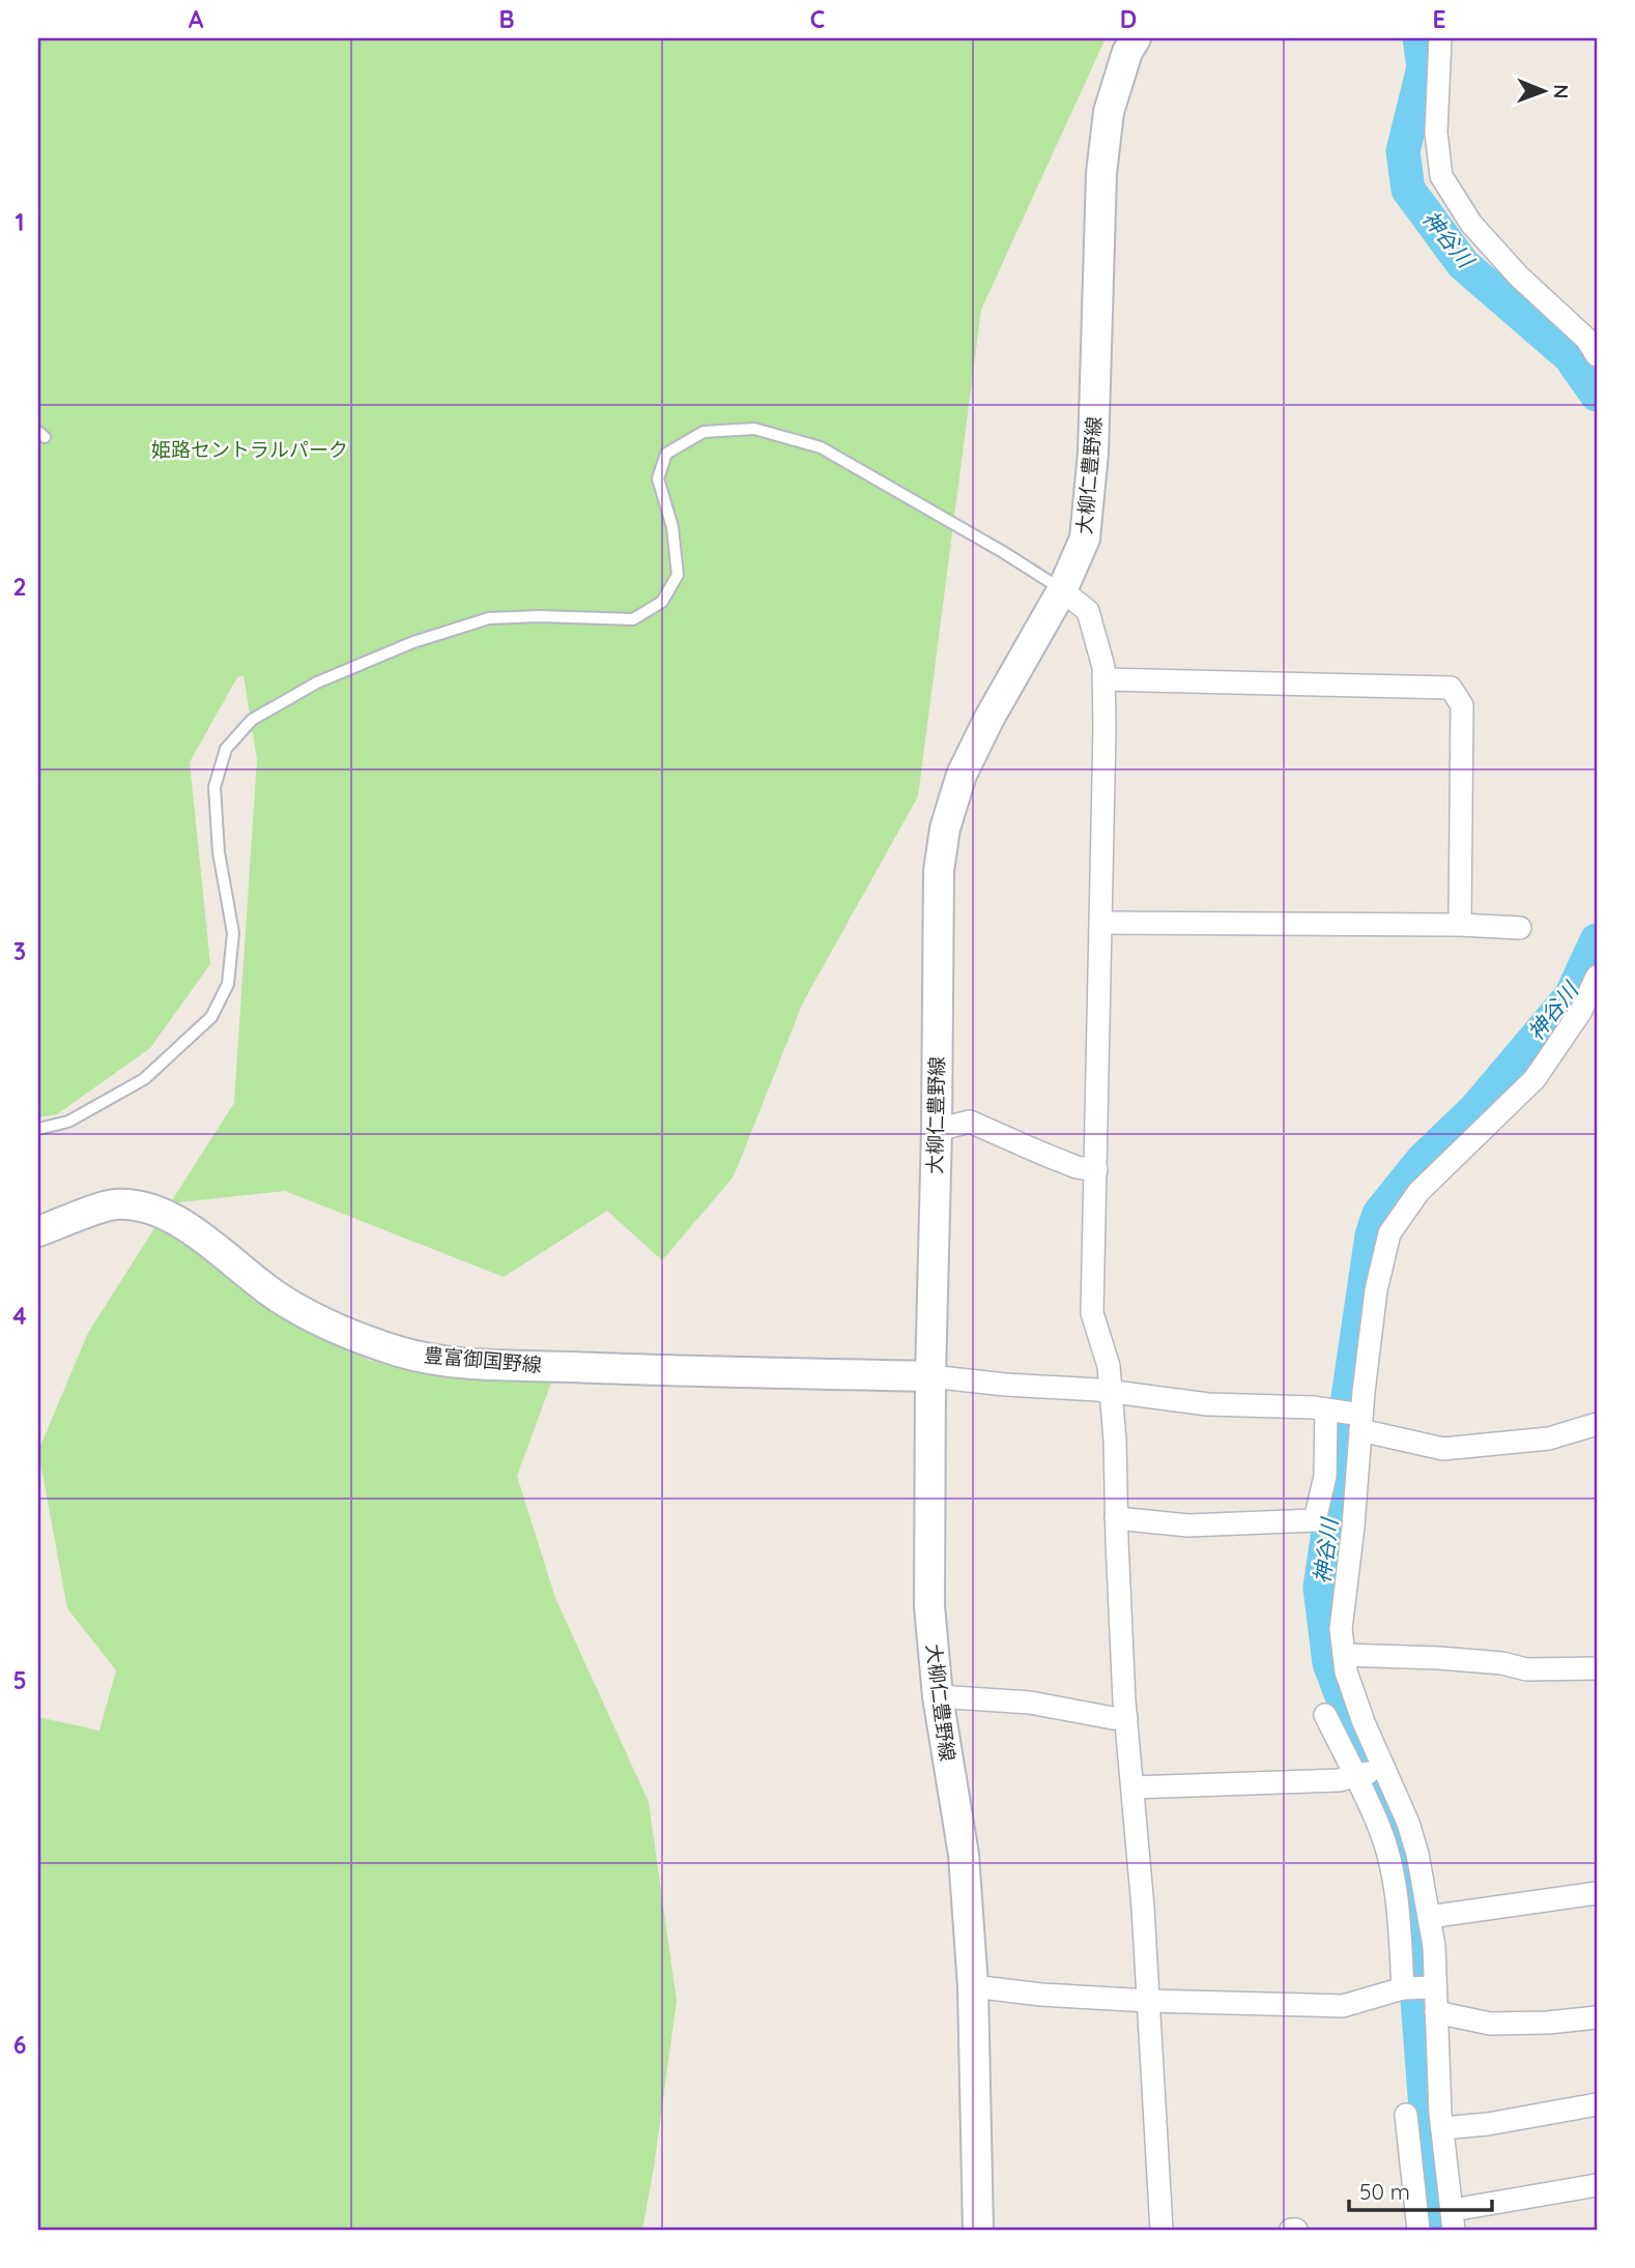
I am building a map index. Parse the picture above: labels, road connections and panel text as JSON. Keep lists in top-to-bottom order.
{
  "streets": {
    "main road": ["大柳仁豊野線", "豊富御国野線"]
  },
  "crossings": [
    ["大柳仁豊野線", "豊富御国野線"]
  ],
  "water": ["神谷川"],
  "parks": ["姫路セントラルパーク"],
  "scale_bar": "50 m",
  "north": "right",
  "grid": {
    "columns": [
      "A",
      "B",
      "C",
      "D",
      "E"
    ],
    "rows": [
      "1",
      "2",
      "3",
      "4",
      "5",
      "6"
    ]
  }
}
